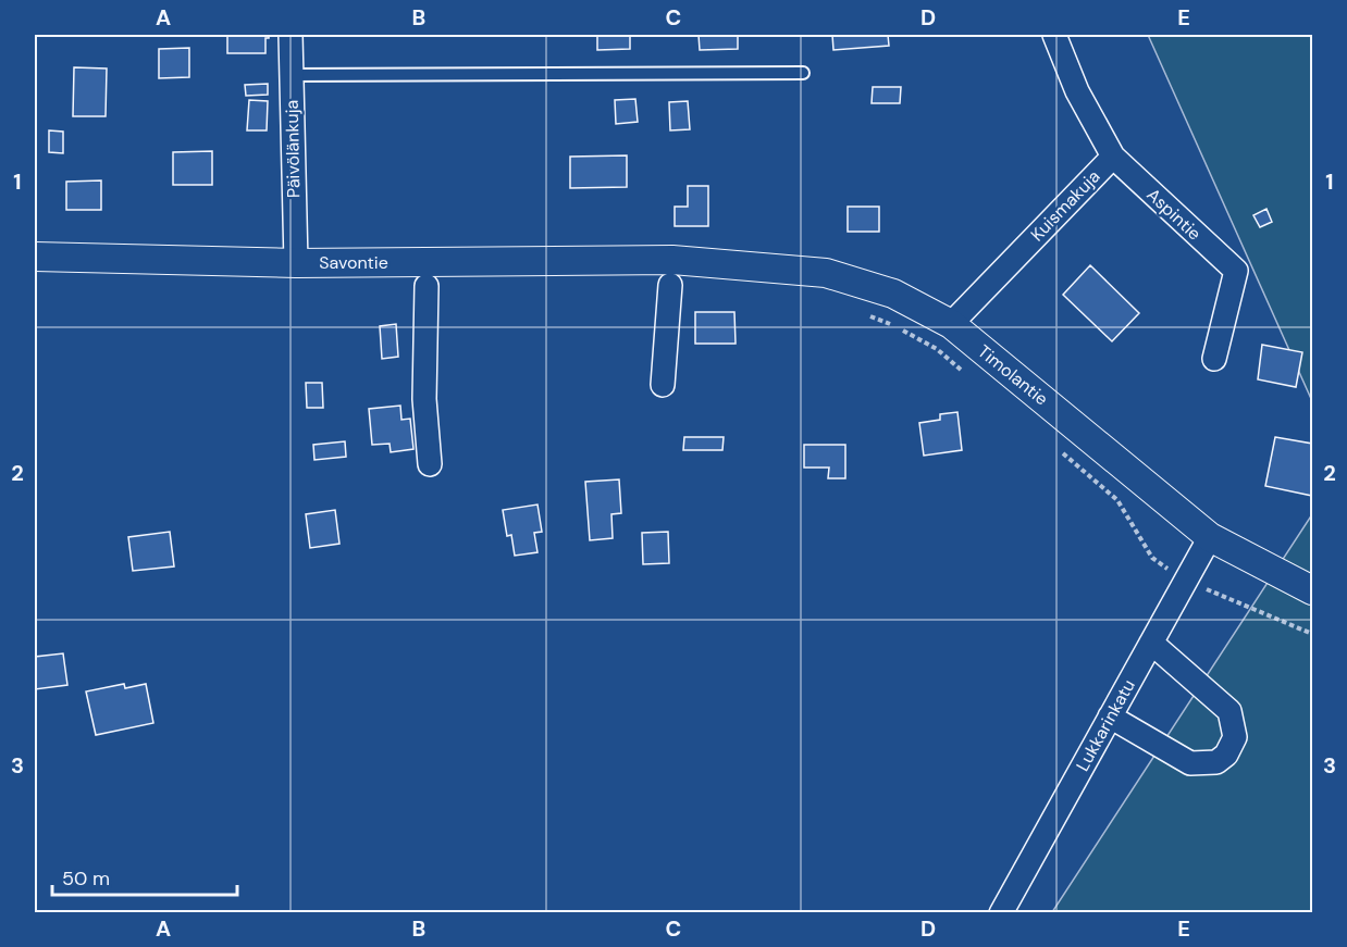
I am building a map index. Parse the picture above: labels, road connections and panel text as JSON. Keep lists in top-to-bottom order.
{
  "streets": {
    "street": [
      "Päivölänkuja",
      "Kuismakuja",
      "Aspintie",
      "Savontie",
      "Timolantie",
      "Lukkarinkatu"
    ]
  },
  "crossings": [
    ["Päivölänkuja", "Savontie"],
    ["Kuismakuja", "Aspintie"],
    ["Kuismakuja", "Timolantie"],
    ["Savontie", "Timolantie"],
    ["Timolantie", "Lukkarinkatu"]
  ],
  "scale_bar": "50 m",
  "grid": {
    "columns": [
      "A",
      "B",
      "C",
      "D",
      "E"
    ],
    "rows": ["1", "2", "3"]
  }
}
